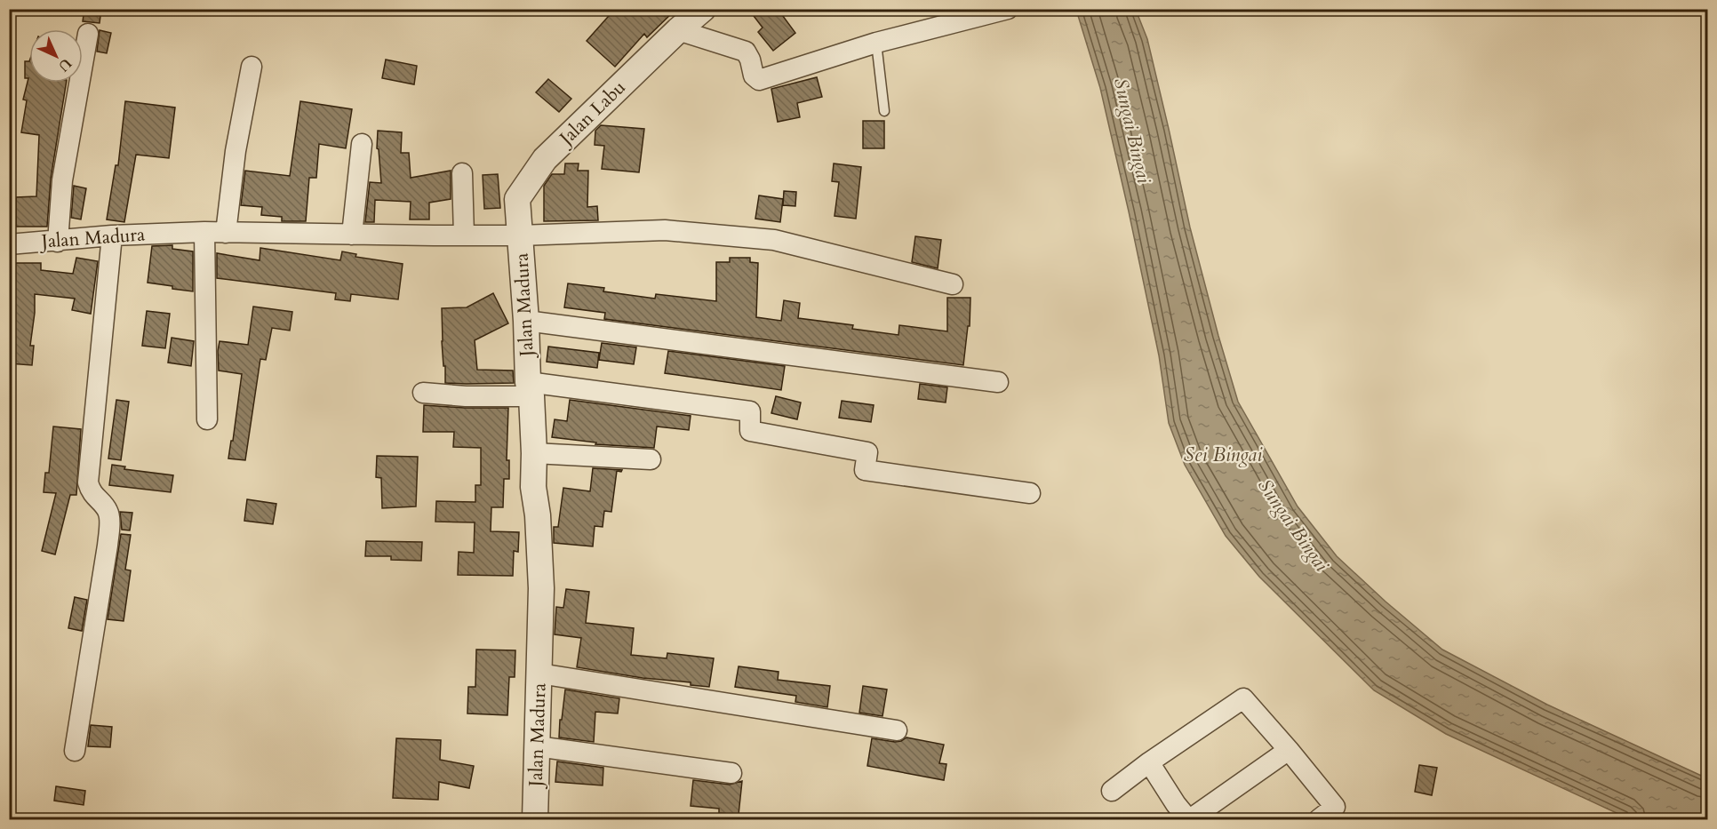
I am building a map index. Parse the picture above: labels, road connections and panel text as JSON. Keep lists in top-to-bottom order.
{
  "streets": {
    "street": ["Jalan Labu", "Jalan Madura"]
  },
  "crossings": [
    ["Jalan Labu", "Jalan Madura"]
  ],
  "water": ["Sungai Bingai", "Sei Bingai"],
  "north": "bottom right"
}
